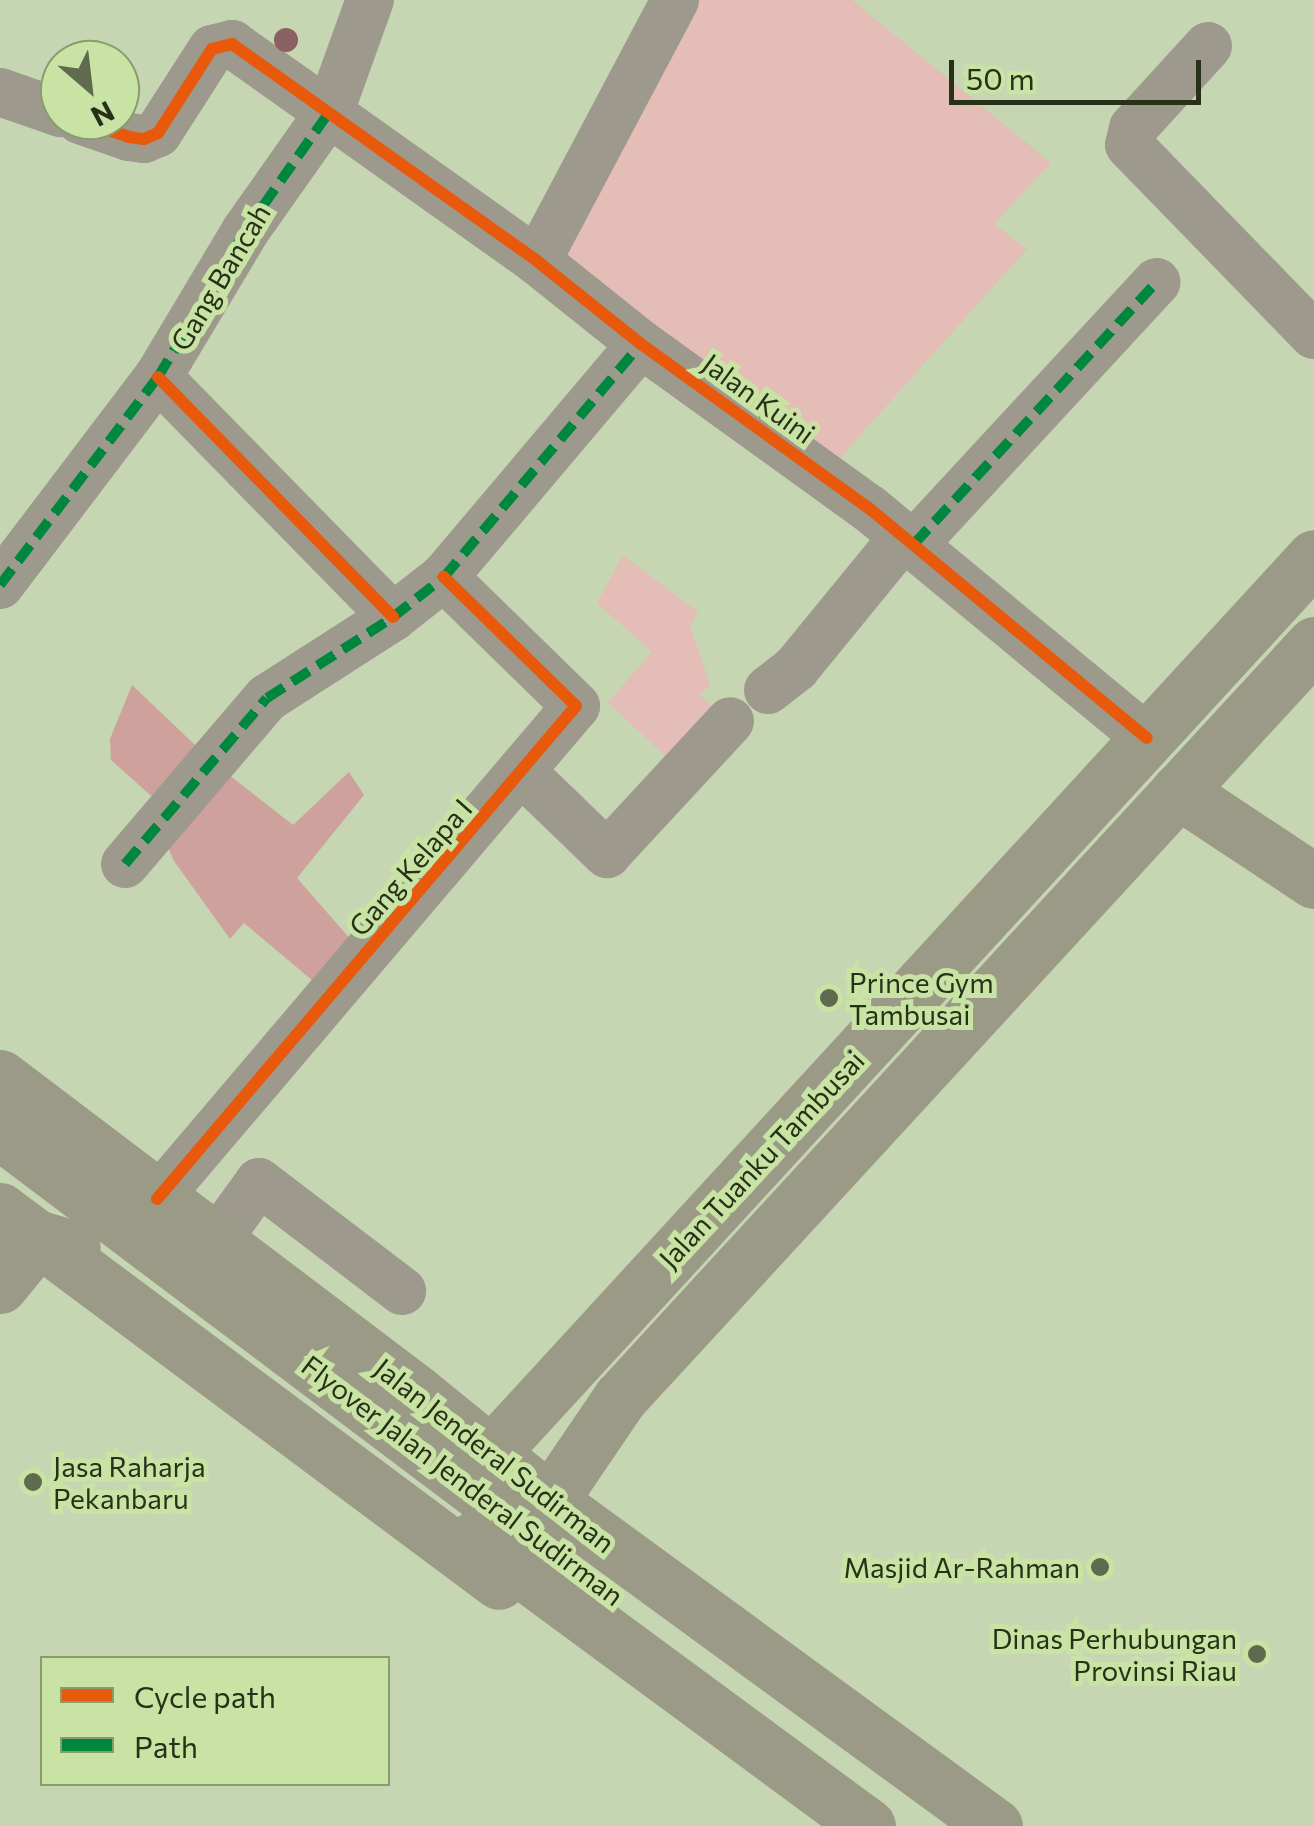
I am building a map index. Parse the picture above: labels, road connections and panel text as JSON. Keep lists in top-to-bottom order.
{
  "streets": {
    "main road": ["Jalan Tuanku Tambusai", "Jalan Jenderal Sudirman", "Flyover Jalan Jenderal Sudirman"],
    "street": ["Gang Bancah", "Jalan Kuini", "Gang Kelapa I"]
  },
  "crossings": [
    ["Gang Bancah", "Jalan Kuini"],
    ["Jalan Kuini", "Jalan Tuanku Tambusai"],
    ["Gang Kelapa I", "Jalan Jenderal Sudirman"],
    ["Jalan Tuanku Tambusai", "Jalan Jenderal Sudirman"],
    ["Jalan Jenderal Sudirman", "Flyover Jalan Jenderal Sudirman"]
  ],
  "places": [
    "Prince Gym Tambusai",
    "Jasa Raharja Pekanbaru",
    "Masjid Ar-Rahman",
    "Dinas Perhubungan Provinsi Riau"
  ],
  "legend": ["Cycle path", "Path"],
  "scale_bar": "50 m",
  "north": "bottom right"
}
